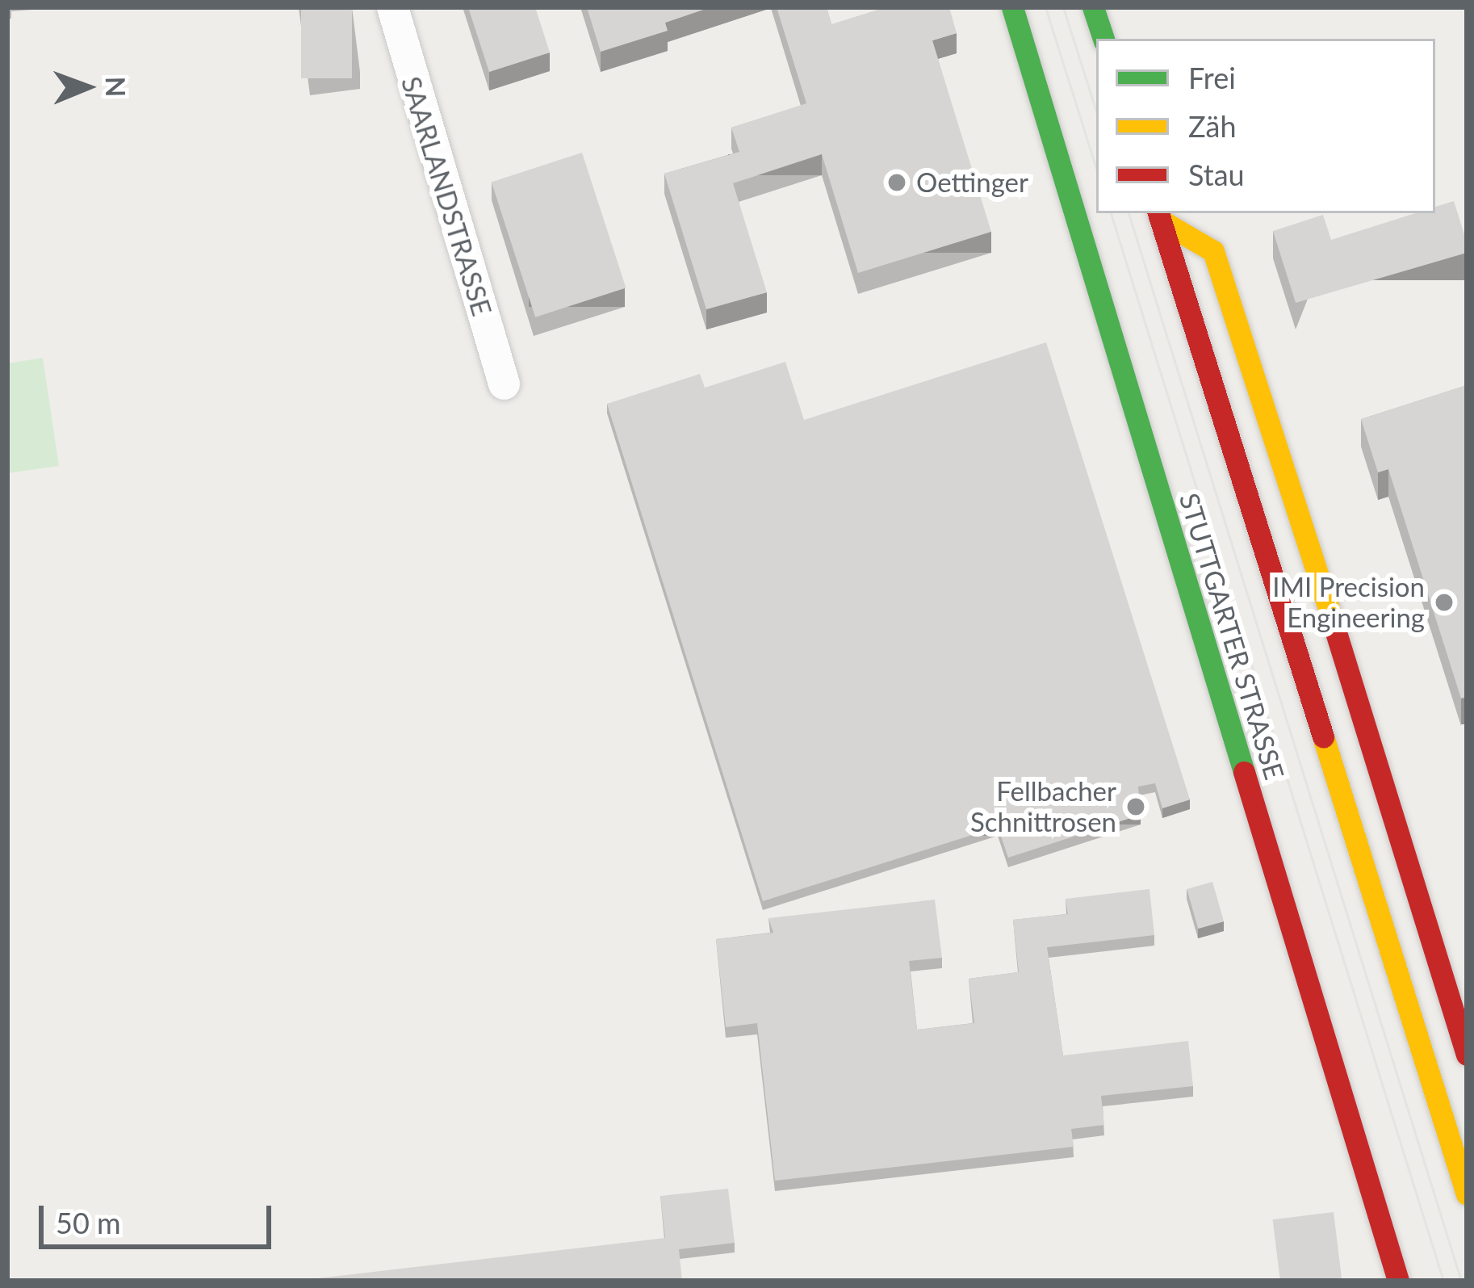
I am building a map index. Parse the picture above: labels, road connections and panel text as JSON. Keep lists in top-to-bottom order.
{
  "streets": {
    "main road": ["STUTTGARTER STRASSE"],
    "street": ["SAARLANDSTRASSE"]
  },
  "places": ["Oettinger", "IMI Precision Engineering", "Fellbacher Schnittrosen"],
  "legend": ["Frei", "Zäh", "Stau"],
  "scale_bar": "50 m",
  "north": "right"
}
